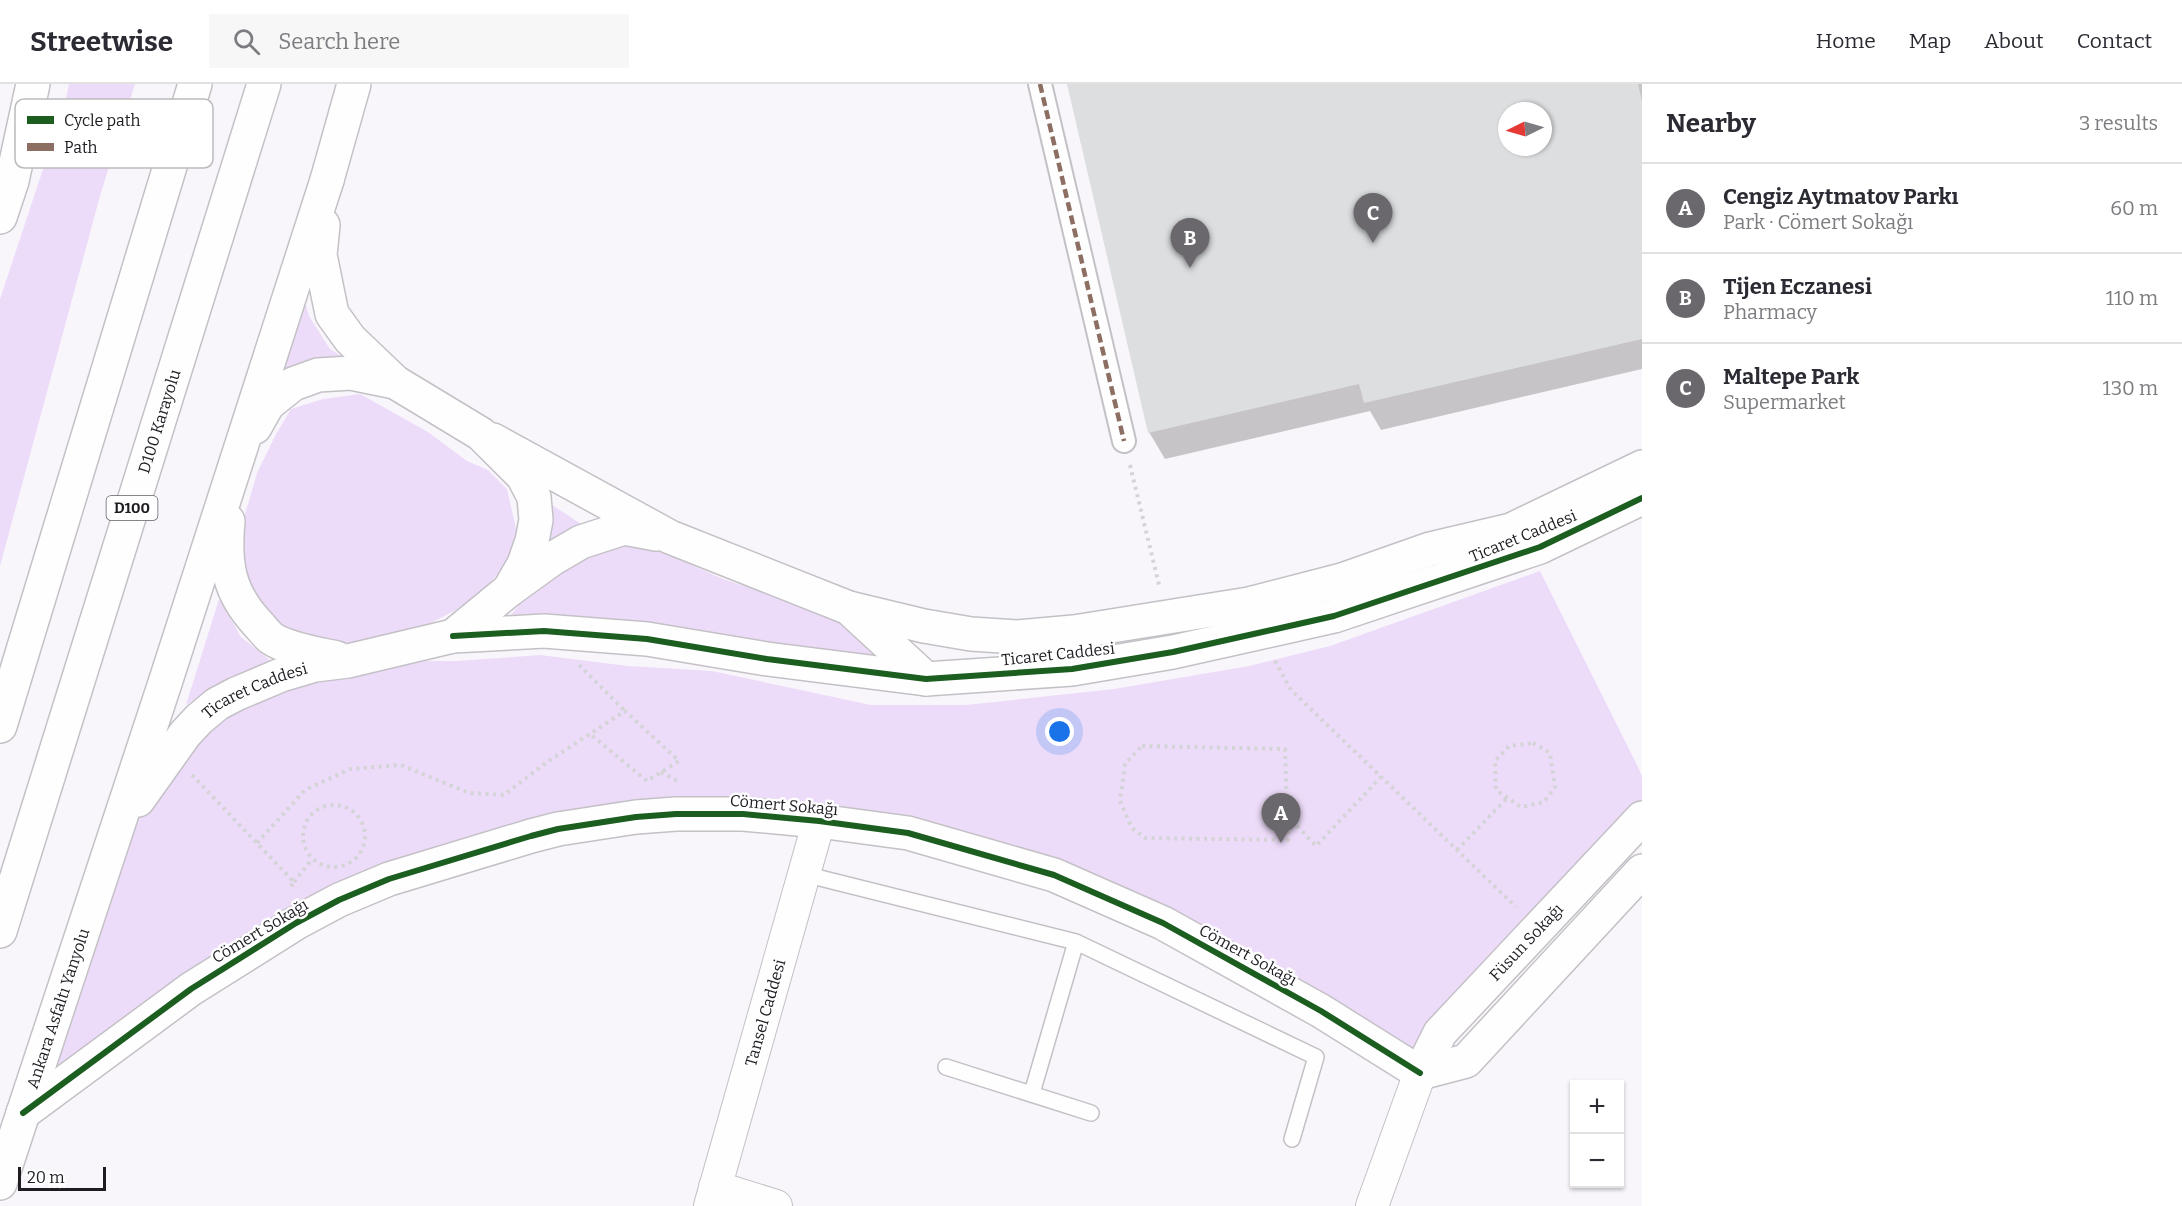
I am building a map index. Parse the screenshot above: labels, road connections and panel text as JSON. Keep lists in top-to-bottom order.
{
  "streets": {
    "main road": [
      "D100 Karayolu",
      "D100",
      "Ticaret Caddesi",
      "Cömert Sokağı",
      "Füsun Sokağı",
      "Ankara Asfaltı Yanyolu"
    ],
    "street": ["Tansel Caddesi"]
  },
  "crossings": [
    ["Ticaret Caddesi", "Ankara Asfaltı Yanyolu"],
    ["Cömert Sokağı", "Füsun Sokağı"],
    ["Cömert Sokağı", "Ankara Asfaltı Yanyolu"],
    ["Cömert Sokağı", "Tansel Caddesi"]
  ],
  "legend": ["Cycle path", "Path"],
  "scale_bar": "20 m",
  "north": "left",
  "page": {
    "header": "Streetwise",
    "search": "Search here",
    "nav": [
      "Home",
      "Map",
      "About",
      "Contact"
    ],
    "heading": ["Nearby", "3 results"],
    "list": [
      {
        "mark": "A",
        "name": "Cengiz Aytmatov Parkı",
        "note": "Park · Cömert Sokağı",
        "value": "60 m"
      },
      {
        "mark": "B",
        "name": "Tijen Eczanesi",
        "note": "Pharmacy",
        "value": "110 m"
      },
      {
        "mark": "C",
        "name": "Maltepe Park",
        "note": "Supermarket",
        "value": "130 m"
      }
    ],
    "pins": ["C", "B", "A"],
    "map_buttons": ["+", "−"],
    "scale": "20 m"
  }
}
